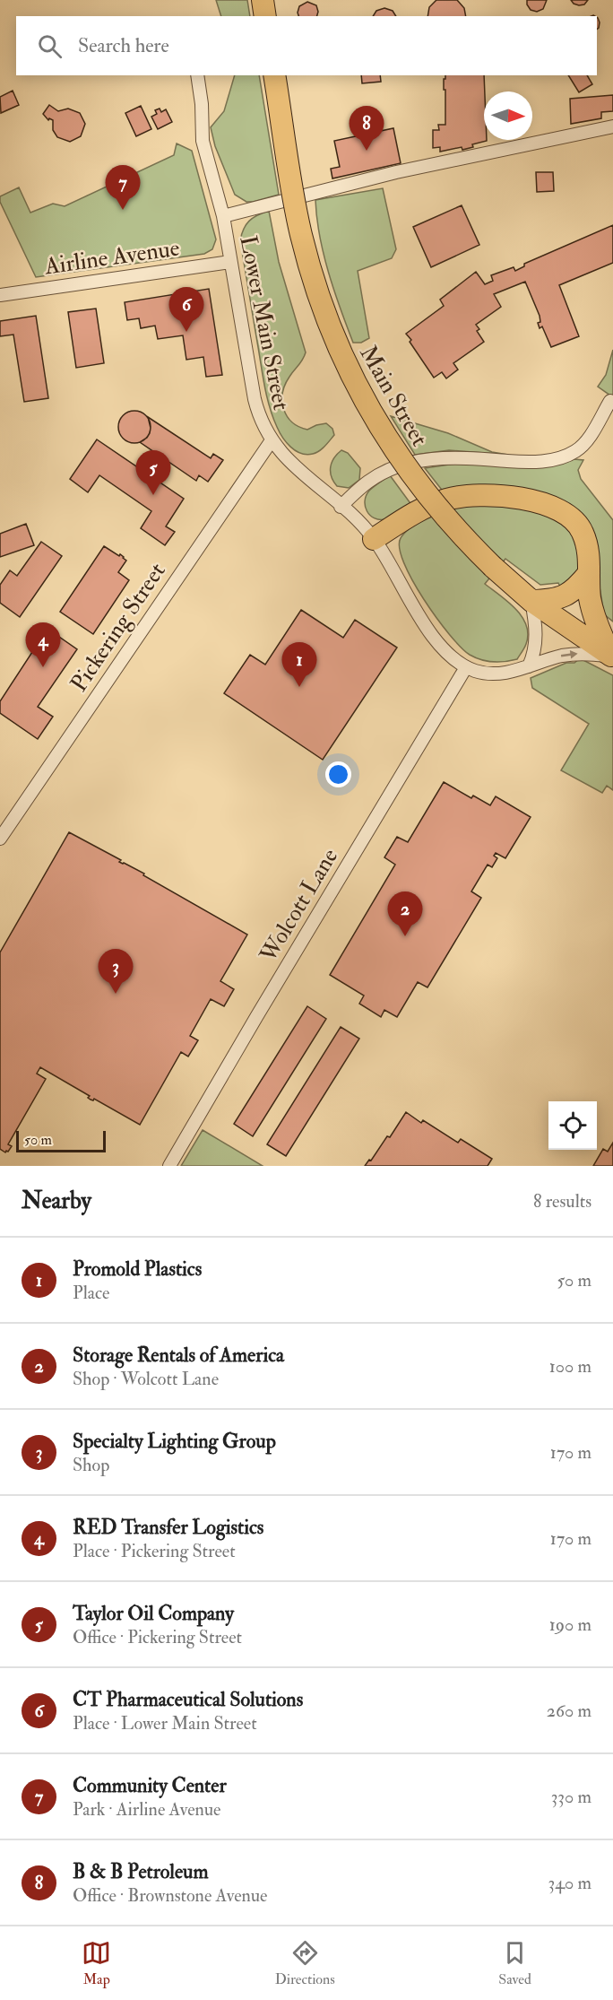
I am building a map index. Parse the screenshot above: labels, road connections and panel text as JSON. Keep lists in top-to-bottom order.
{
  "streets": {
    "highway": ["Main Street"],
    "street": [
      "Airline Avenue",
      "Lower Main Street",
      "Pickering Street",
      "Wolcott Lane"
    ]
  },
  "crossings": [
    ["Airline Avenue", "Lower Main Street"],
    ["Lower Main Street", "Main Street"],
    ["Lower Main Street", "Pickering Street"],
    ["Lower Main Street", "Wolcott Lane"]
  ],
  "scale_bar": "50 m",
  "north": "right",
  "page": {
    "search": "Search here",
    "pins": [
      "8",
      "7",
      "6",
      "5",
      "4",
      "1",
      "2",
      "3"
    ],
    "scale": "50 m",
    "heading": ["Nearby", "8 results"],
    "list": [
      {
        "mark": "1",
        "name": "Promold Plastics",
        "note": "Place",
        "value": "50 m"
      },
      {
        "mark": "2",
        "name": "Storage Rentals of America",
        "note": "Shop · Wolcott Lane",
        "value": "100 m"
      },
      {
        "mark": "3",
        "name": "Specialty Lighting Group",
        "note": "Shop",
        "value": "170 m"
      },
      {
        "mark": "4",
        "name": "RED Transfer Logistics",
        "note": "Place · Pickering Street",
        "value": "170 m"
      },
      {
        "mark": "5",
        "name": "Taylor Oil Company",
        "note": "Office · Pickering Street",
        "value": "190 m"
      },
      {
        "mark": "6",
        "name": "CT Pharmaceutical Solutions",
        "note": "Place · Lower Main Street",
        "value": "260 m"
      },
      {
        "mark": "7",
        "name": "Community Center",
        "note": "Park · Airline Avenue",
        "value": "330 m"
      },
      {
        "mark": "8",
        "name": "B & B Petroleum",
        "note": "Office · Brownstone Avenue",
        "value": "340 m"
      }
    ],
    "nav": ["Map", "Directions", "Saved"]
  }
}
